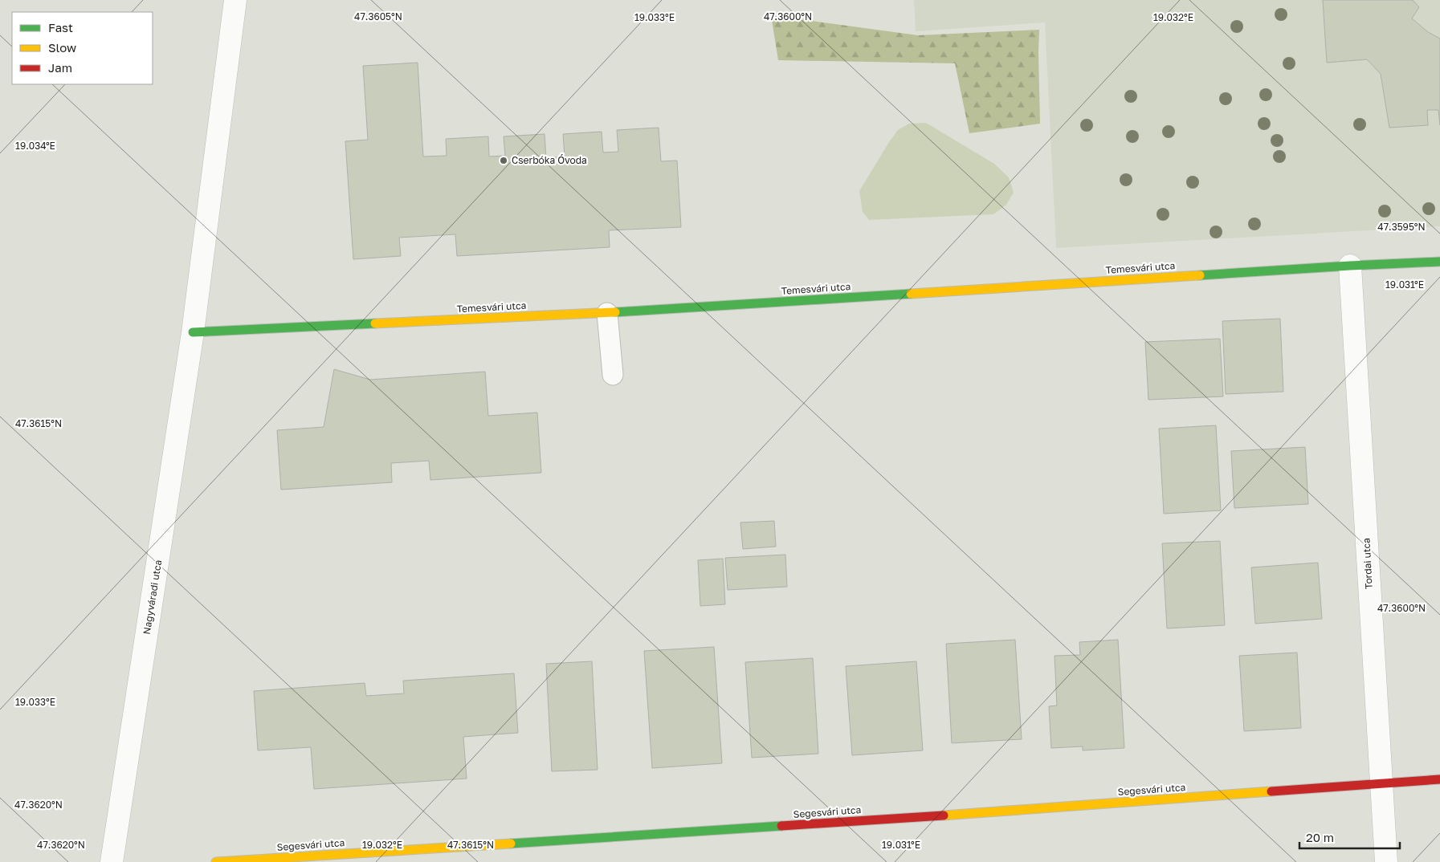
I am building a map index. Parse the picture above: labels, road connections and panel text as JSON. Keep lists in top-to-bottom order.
{
  "streets": {
    "street": [
      "Temesvári utca",
      "Tordai utca",
      "Nagyváradi utca",
      "Segesvári utca"
    ]
  },
  "crossings": [
    ["Temesvári utca", "Tordai utca"],
    ["Temesvári utca", "Nagyváradi utca"],
    ["Tordai utca", "Segesvári utca"]
  ],
  "places": ["Cserbóka Óvoda"],
  "legend": ["Fast", "Slow", "Jam"],
  "scale_bar": "20 m",
  "coordinates": [
    "47.3605°N",
    "47.3600°N",
    "19.032°E",
    "19.033°E",
    "19.034°E",
    "47.3595°N",
    "19.031°E",
    "47.3615°N",
    "47.3620°N"
  ]
}
